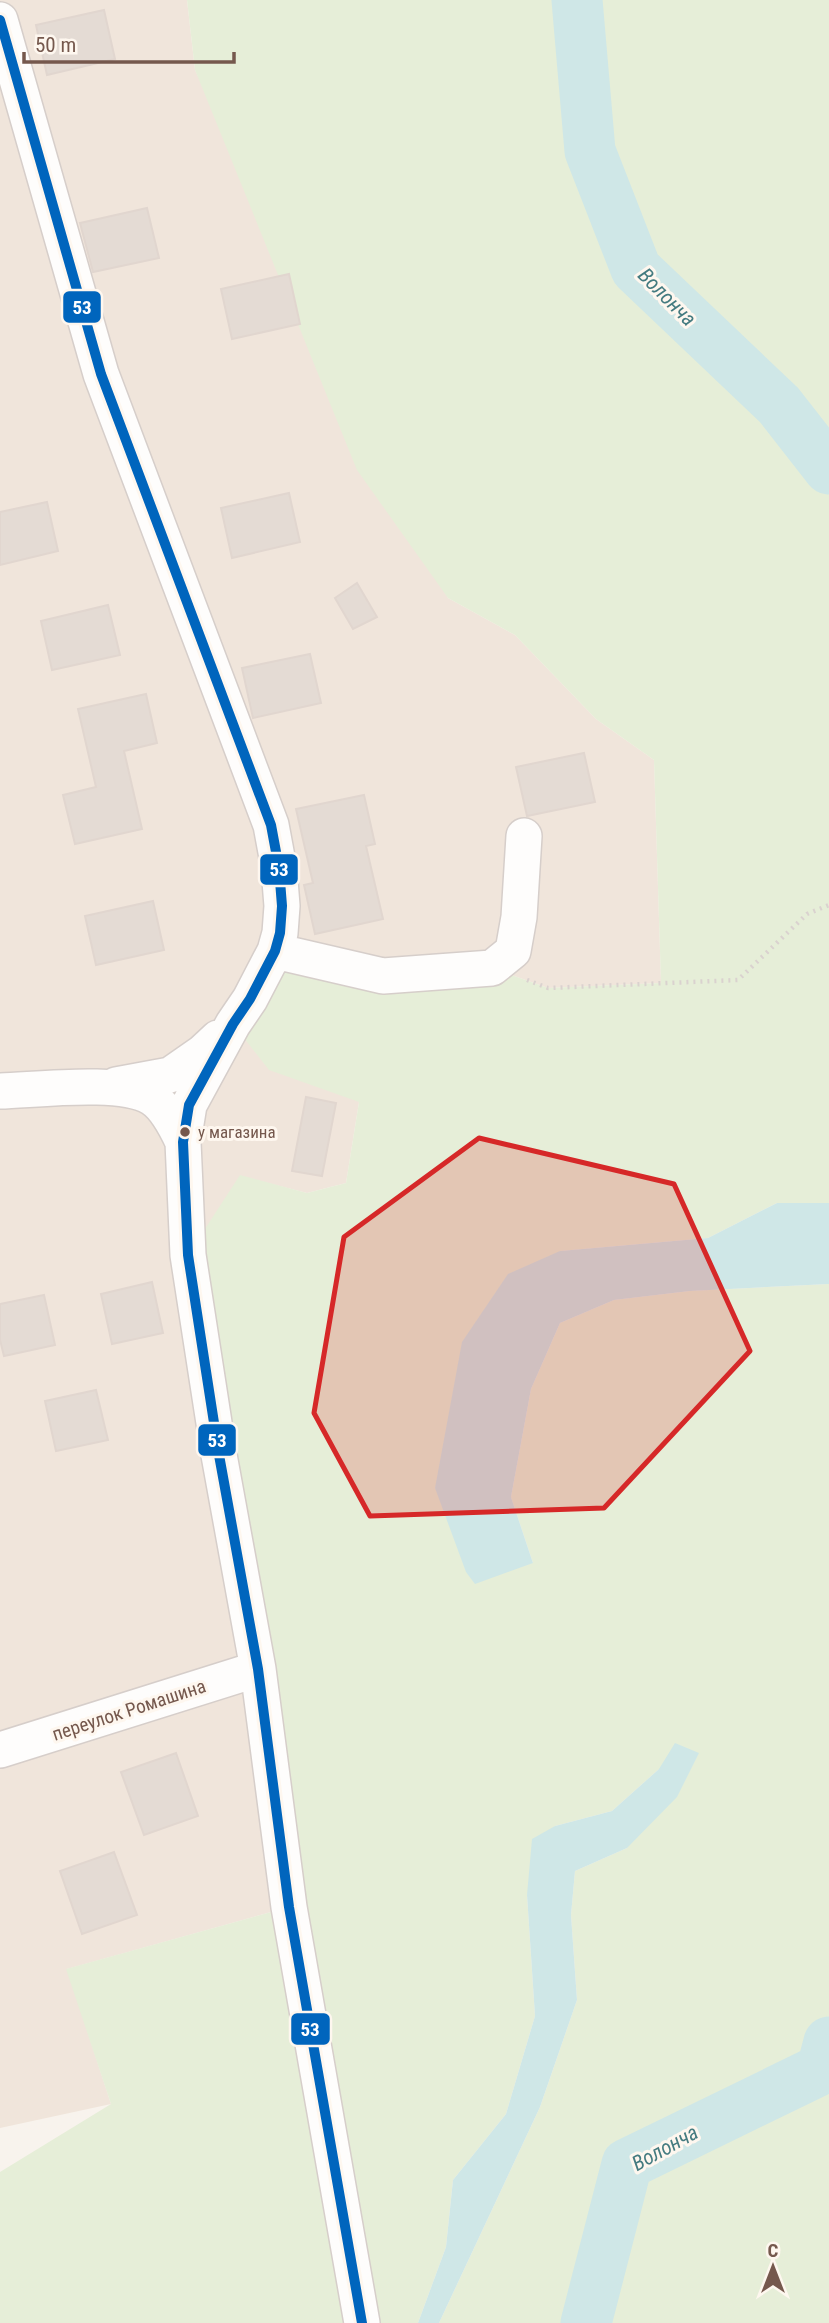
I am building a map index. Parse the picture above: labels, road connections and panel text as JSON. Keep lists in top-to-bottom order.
{
  "streets": {
    "street": ["переулок Ромашина"]
  },
  "water": ["Волонча"],
  "places": ["у магазина"],
  "lines": ["transit line 53"],
  "scale_bar": "50 m",
  "north": "top"
}
